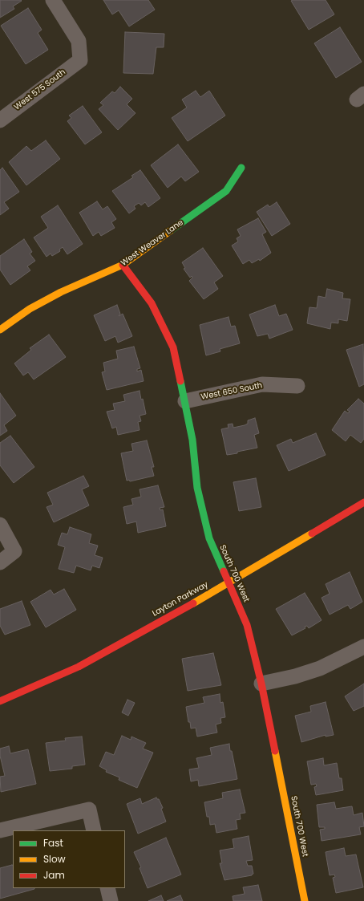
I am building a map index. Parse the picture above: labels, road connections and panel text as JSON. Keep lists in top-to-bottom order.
{
  "streets": {
    "street": [
      "West 575 South",
      "West Weaver Lane",
      "West 650 South",
      "South 700 West",
      "Layton Parkway"
    ]
  },
  "crossings": [
    ["West Weaver Lane", "South 700 West"],
    ["West 650 South", "South 700 West"],
    ["South 700 West", "Layton Parkway"]
  ],
  "legend": ["Fast", "Slow", "Jam"]
}
